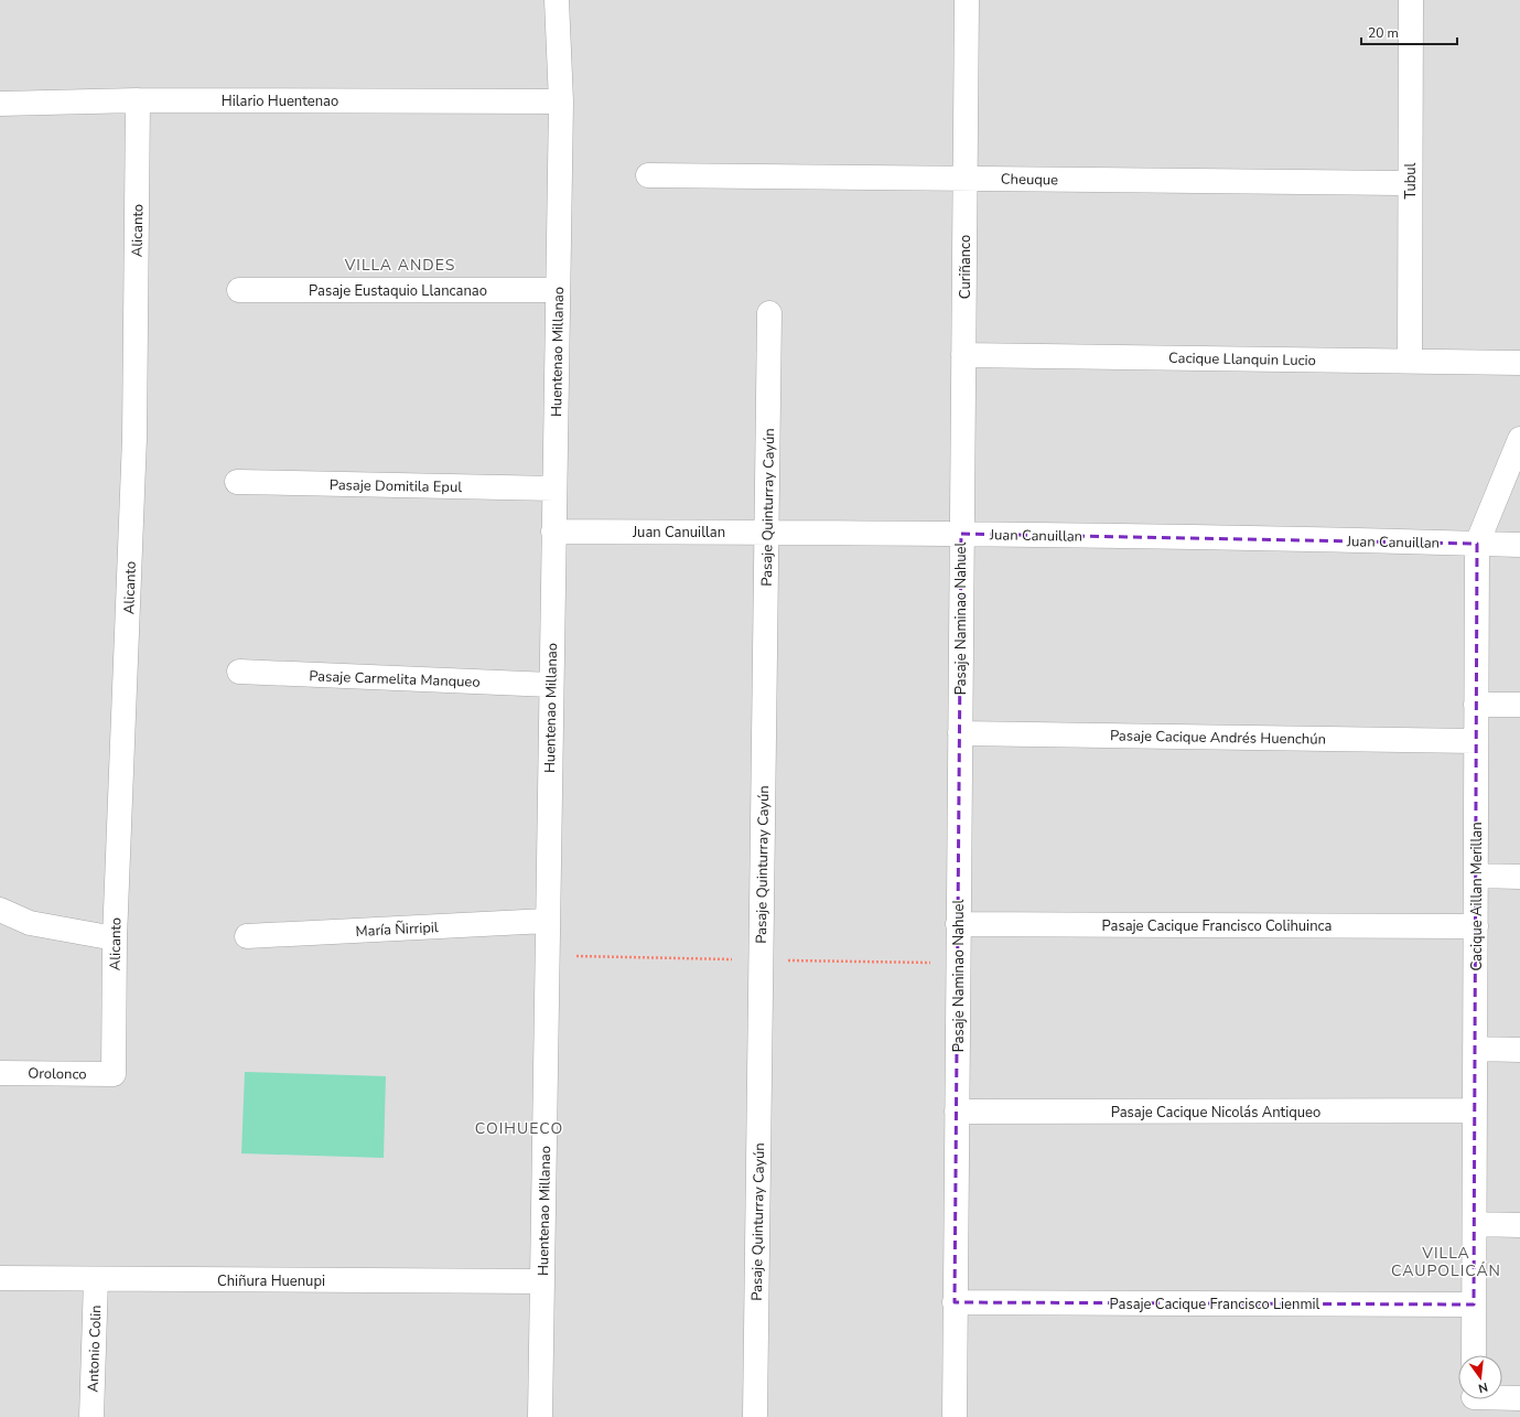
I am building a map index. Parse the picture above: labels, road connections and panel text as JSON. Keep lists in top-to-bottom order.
{
  "streets": {
    "street": [
      "Hilario Huentenao",
      "Cheuque",
      "Tubul",
      "Alicanto",
      "Curiñanco",
      "Pasaje Eustaquio Llancanao",
      "Huentenao Millanao",
      "Cacique Llanquin Lucio",
      "Pasaje Domitila Epul",
      "Pasaje Quinturray Cayún",
      "Juan Canuillan",
      "Pasaje Naminao Nahuel",
      "Pasaje Carmelita Manqueo",
      "Pasaje Cacique Andrés Huenchún",
      "Cacique Aillan Merillan",
      "Pasaje Cacique Francisco Colihuinca",
      "María Ñirripil",
      "Orolonco",
      "Pasaje Cacique Nicolás Antiqueo",
      "Chiñura Huenupi",
      "Pasaje Cacique Francisco Lienmil",
      "Antonio Colin"
    ]
  },
  "crossings": [
    ["Hilario Huentenao", "Alicanto"],
    ["Hilario Huentenao", "Huentenao Millanao"],
    ["Cheuque", "Tubul"],
    ["Cheuque", "Curiñanco"],
    ["Tubul", "Cacique Llanquin Lucio"],
    ["Alicanto", "Orolonco"],
    ["Curiñanco", "Cacique Llanquin Lucio"],
    ["Curiñanco", "Juan Canuillan"],
    ["Curiñanco", "Pasaje Naminao Nahuel"],
    ["Pasaje Eustaquio Llancanao", "Huentenao Millanao"],
    ["Huentenao Millanao", "Pasaje Domitila Epul"],
    ["Huentenao Millanao", "Juan Canuillan"],
    ["Huentenao Millanao", "Pasaje Carmelita Manqueo"],
    ["Huentenao Millanao", "María Ñirripil"],
    ["Huentenao Millanao", "Chiñura Huenupi"],
    ["Pasaje Quinturray Cayún", "Juan Canuillan"],
    ["Juan Canuillan", "Pasaje Naminao Nahuel"],
    ["Juan Canuillan", "Cacique Aillan Merillan"],
    ["Pasaje Naminao Nahuel", "Pasaje Cacique Andrés Huenchún"],
    ["Pasaje Naminao Nahuel", "Pasaje Cacique Francisco Colihuinca"],
    ["Pasaje Naminao Nahuel", "Pasaje Cacique Nicolás Antiqueo"],
    ["Pasaje Naminao Nahuel", "Pasaje Cacique Francisco Lienmil"],
    ["Pasaje Cacique Andrés Huenchún", "Cacique Aillan Merillan"],
    ["Cacique Aillan Merillan", "Pasaje Cacique Francisco Colihuinca"],
    ["Cacique Aillan Merillan", "Pasaje Cacique Nicolás Antiqueo"],
    ["Cacique Aillan Merillan", "Pasaje Cacique Francisco Lienmil"],
    ["Chiñura Huenupi", "Antonio Colin"]
  ],
  "districts": ["VILLA ANDES", "COIHUECO", "VILLA CAUPOLICÁN"],
  "scale_bar": "20 m",
  "north": "bottom"
}
